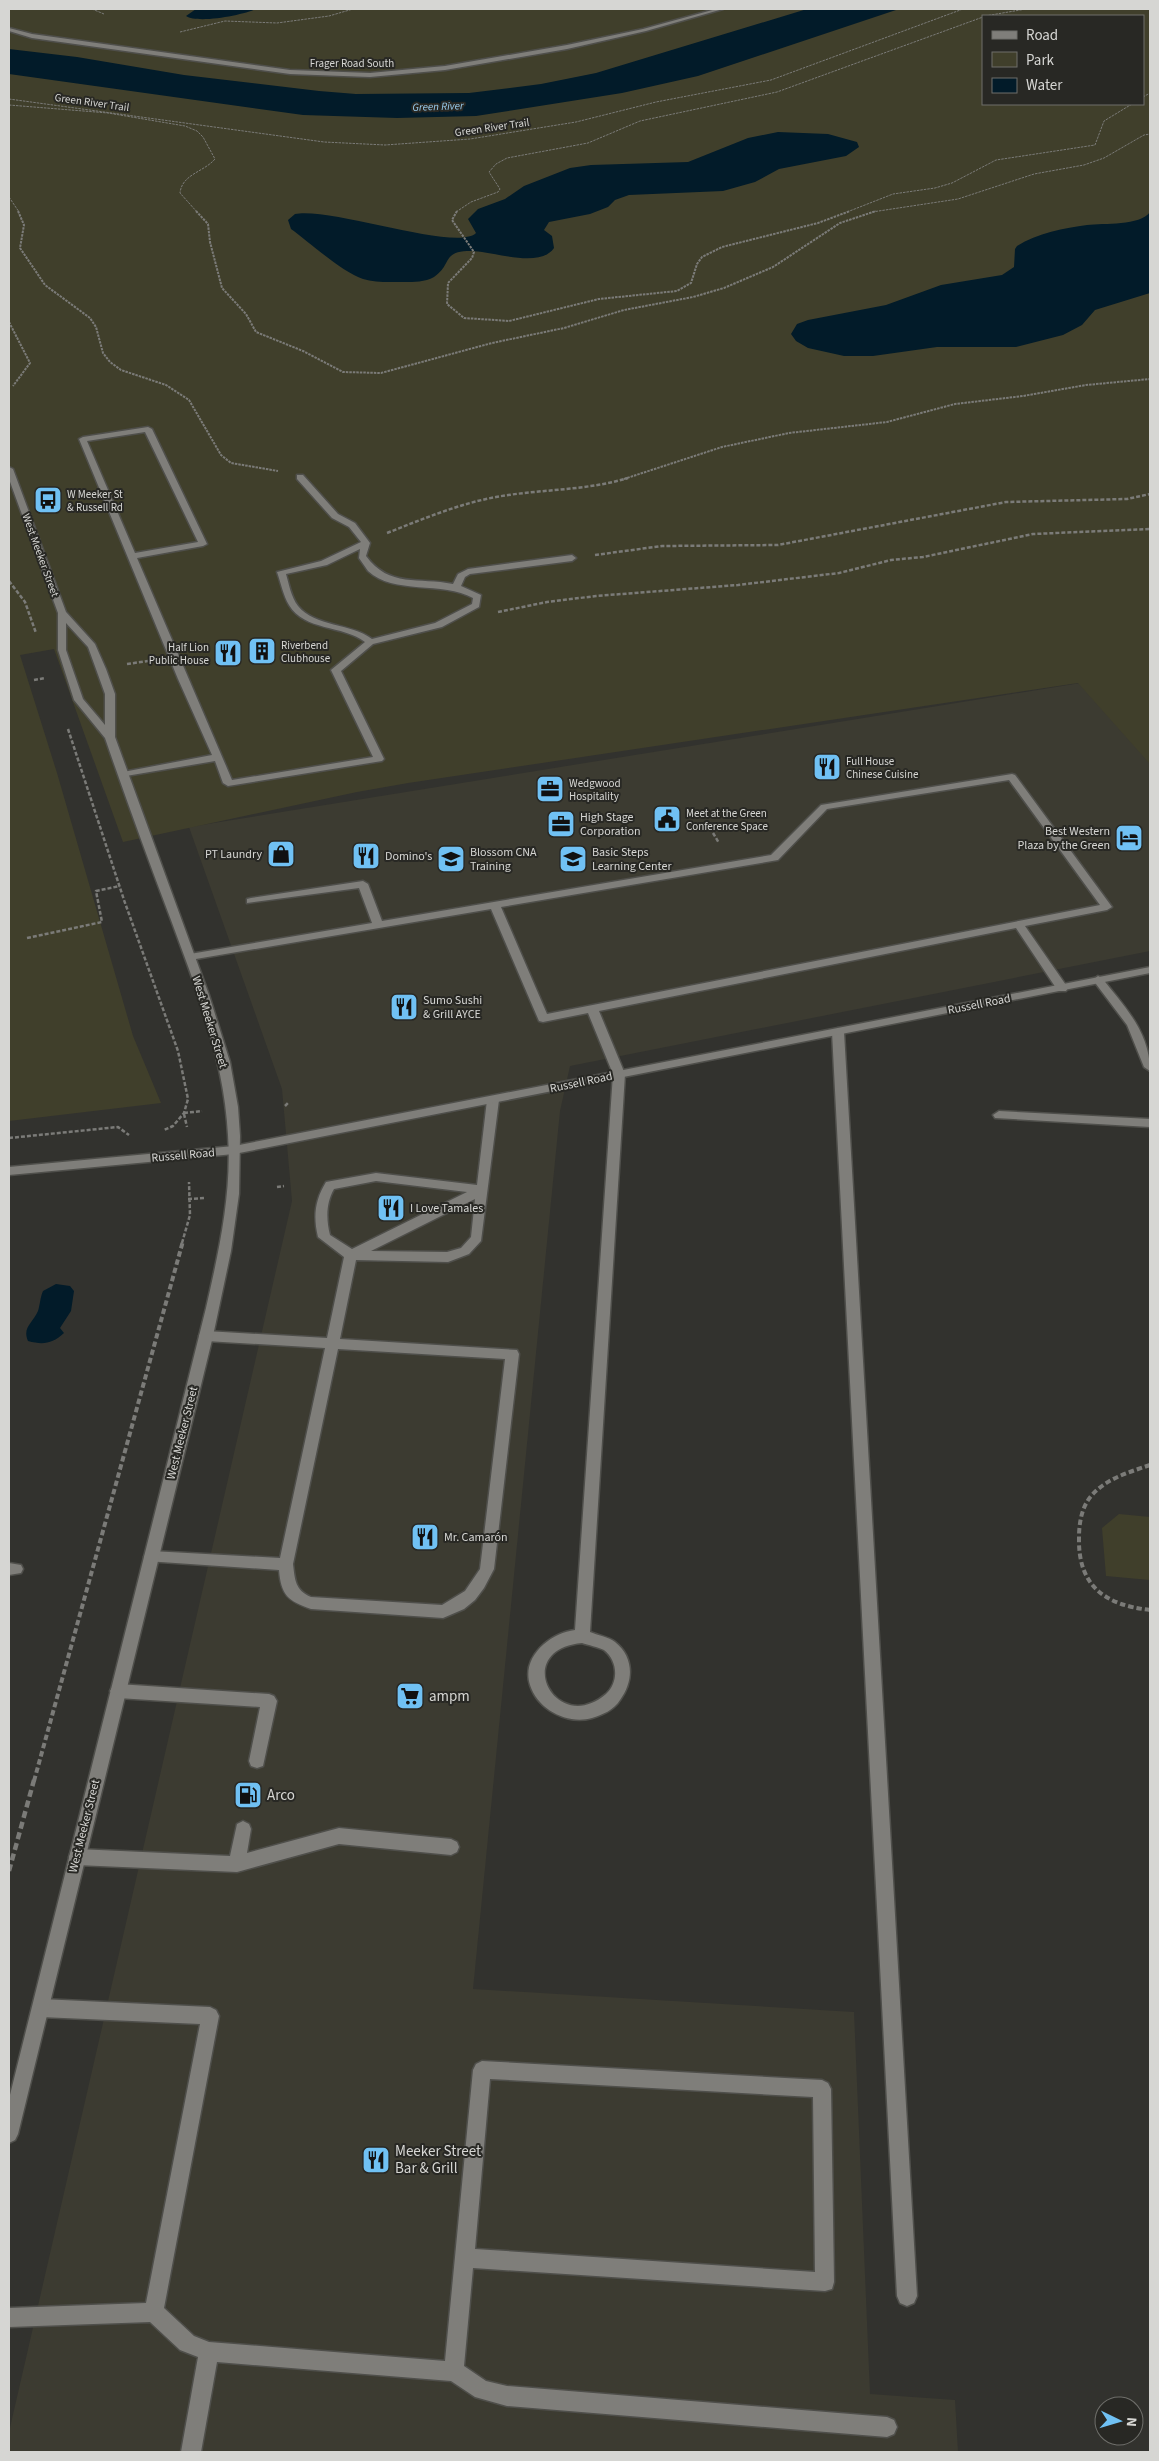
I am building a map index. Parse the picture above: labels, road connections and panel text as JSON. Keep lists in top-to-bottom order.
{
  "streets": {
    "street": ["Frager Road South", "West Meeker Street", "Russell Road"],
    "path": ["Green River Trail"]
  },
  "crossings": [
    ["West Meeker Street", "Russell Road"]
  ],
  "water": ["Green River"],
  "places": {
    "bus stop": ["W Meeker St & Russell Rd"],
    "building": ["Riverbend Clubhouse"],
    "restaurant": [
      "Half Lion Public House",
      "Full House Chinese Cuisine",
      "Domino's",
      "Sumo Sushi & Grill AYCE",
      "I Love Tamales",
      "Mr. Camarón",
      "Meeker Street Bar & Grill"
    ],
    "office": ["Wedgwood Hospitality", "High Stage Corporation"],
    "public building": ["Meet at the Green Conference Space"],
    "hotel": ["Best Western Plaza by the Green"],
    "shop": ["PT Laundry"],
    "school or university": ["Blossom CNA Training", "Basic Steps Learning Center"],
    "supermarket": ["ampm"],
    "fuel station": ["Arco"]
  },
  "legend": ["Road", "Park", "Water"],
  "north": "right"
}
